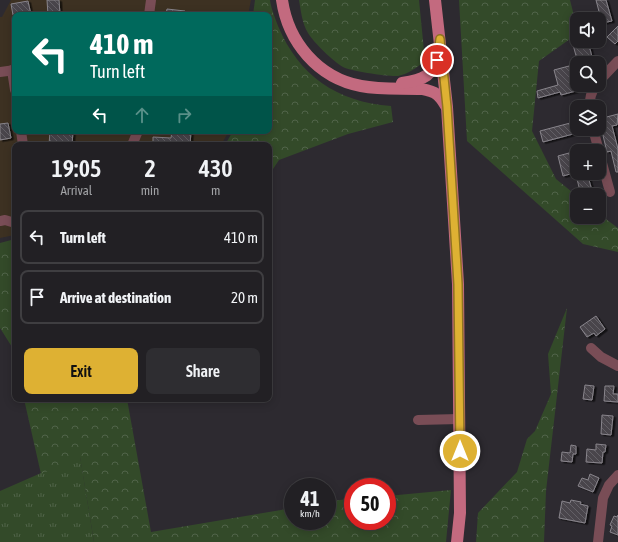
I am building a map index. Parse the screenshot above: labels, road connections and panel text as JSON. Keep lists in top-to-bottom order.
{
  "page": {
    "map_buttons": ["+", "−"],
    "turn": ["410 m", "Turn left"],
    "eta": [
      "19:05",
      "Arrival",
      "2",
      "min",
      "430",
      "m"
    ],
    "list": [
      {
        "name": "Turn left",
        "value": "410 m"
      },
      {
        "name": "Arrive at destination",
        "value": "20 m"
      }
    ],
    "buttons": ["Exit", "Share"],
    "speed": "41 km/h",
    "limit": "50"
  }
}
